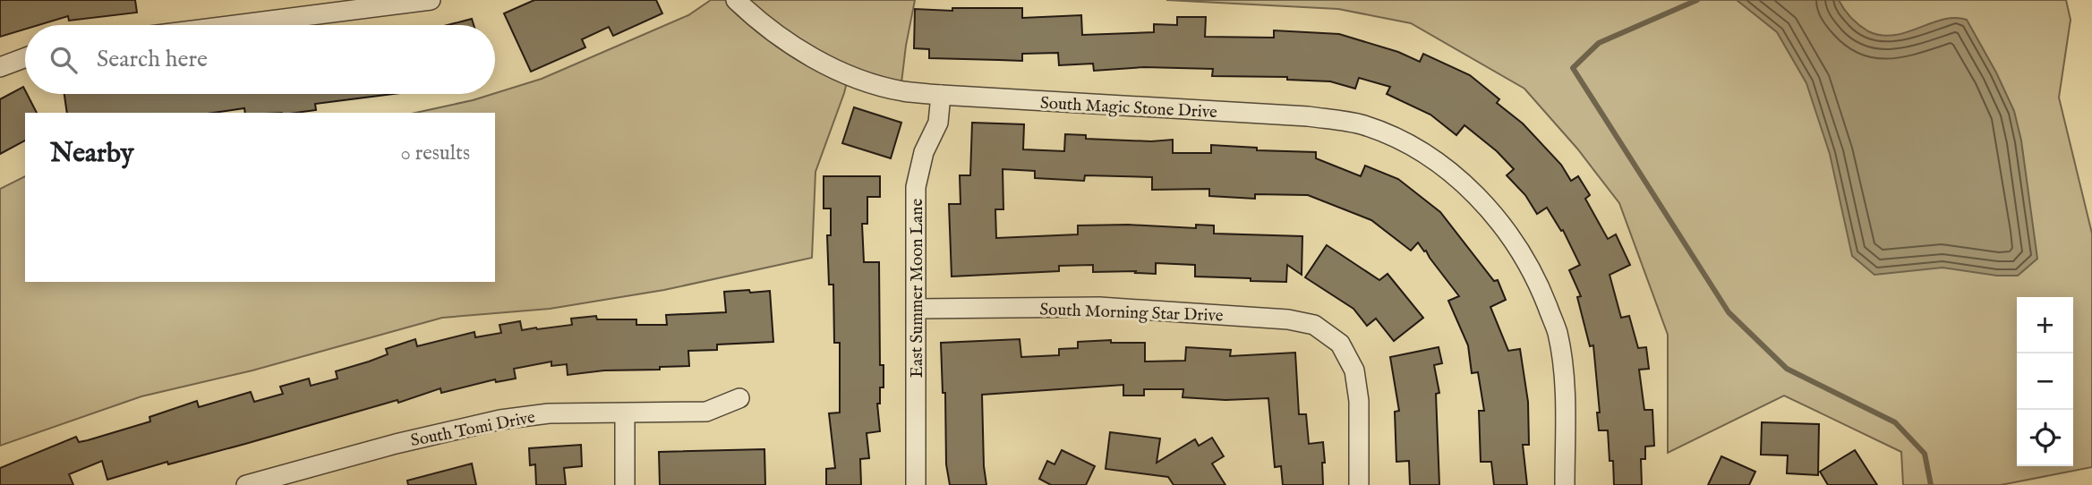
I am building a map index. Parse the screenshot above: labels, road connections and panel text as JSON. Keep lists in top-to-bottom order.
{
  "streets": {
    "street": [
      "South Magic Stone Drive",
      "East Summer Moon Lane",
      "South Morning Star Drive",
      "South Tomi Drive"
    ]
  },
  "crossings": [
    ["South Magic Stone Drive", "East Summer Moon Lane"],
    ["East Summer Moon Lane", "South Morning Star Drive"]
  ],
  "page": {
    "search": "Search here",
    "heading": ["Nearby", "0 results"],
    "map_buttons": ["+", "−"]
  }
}
